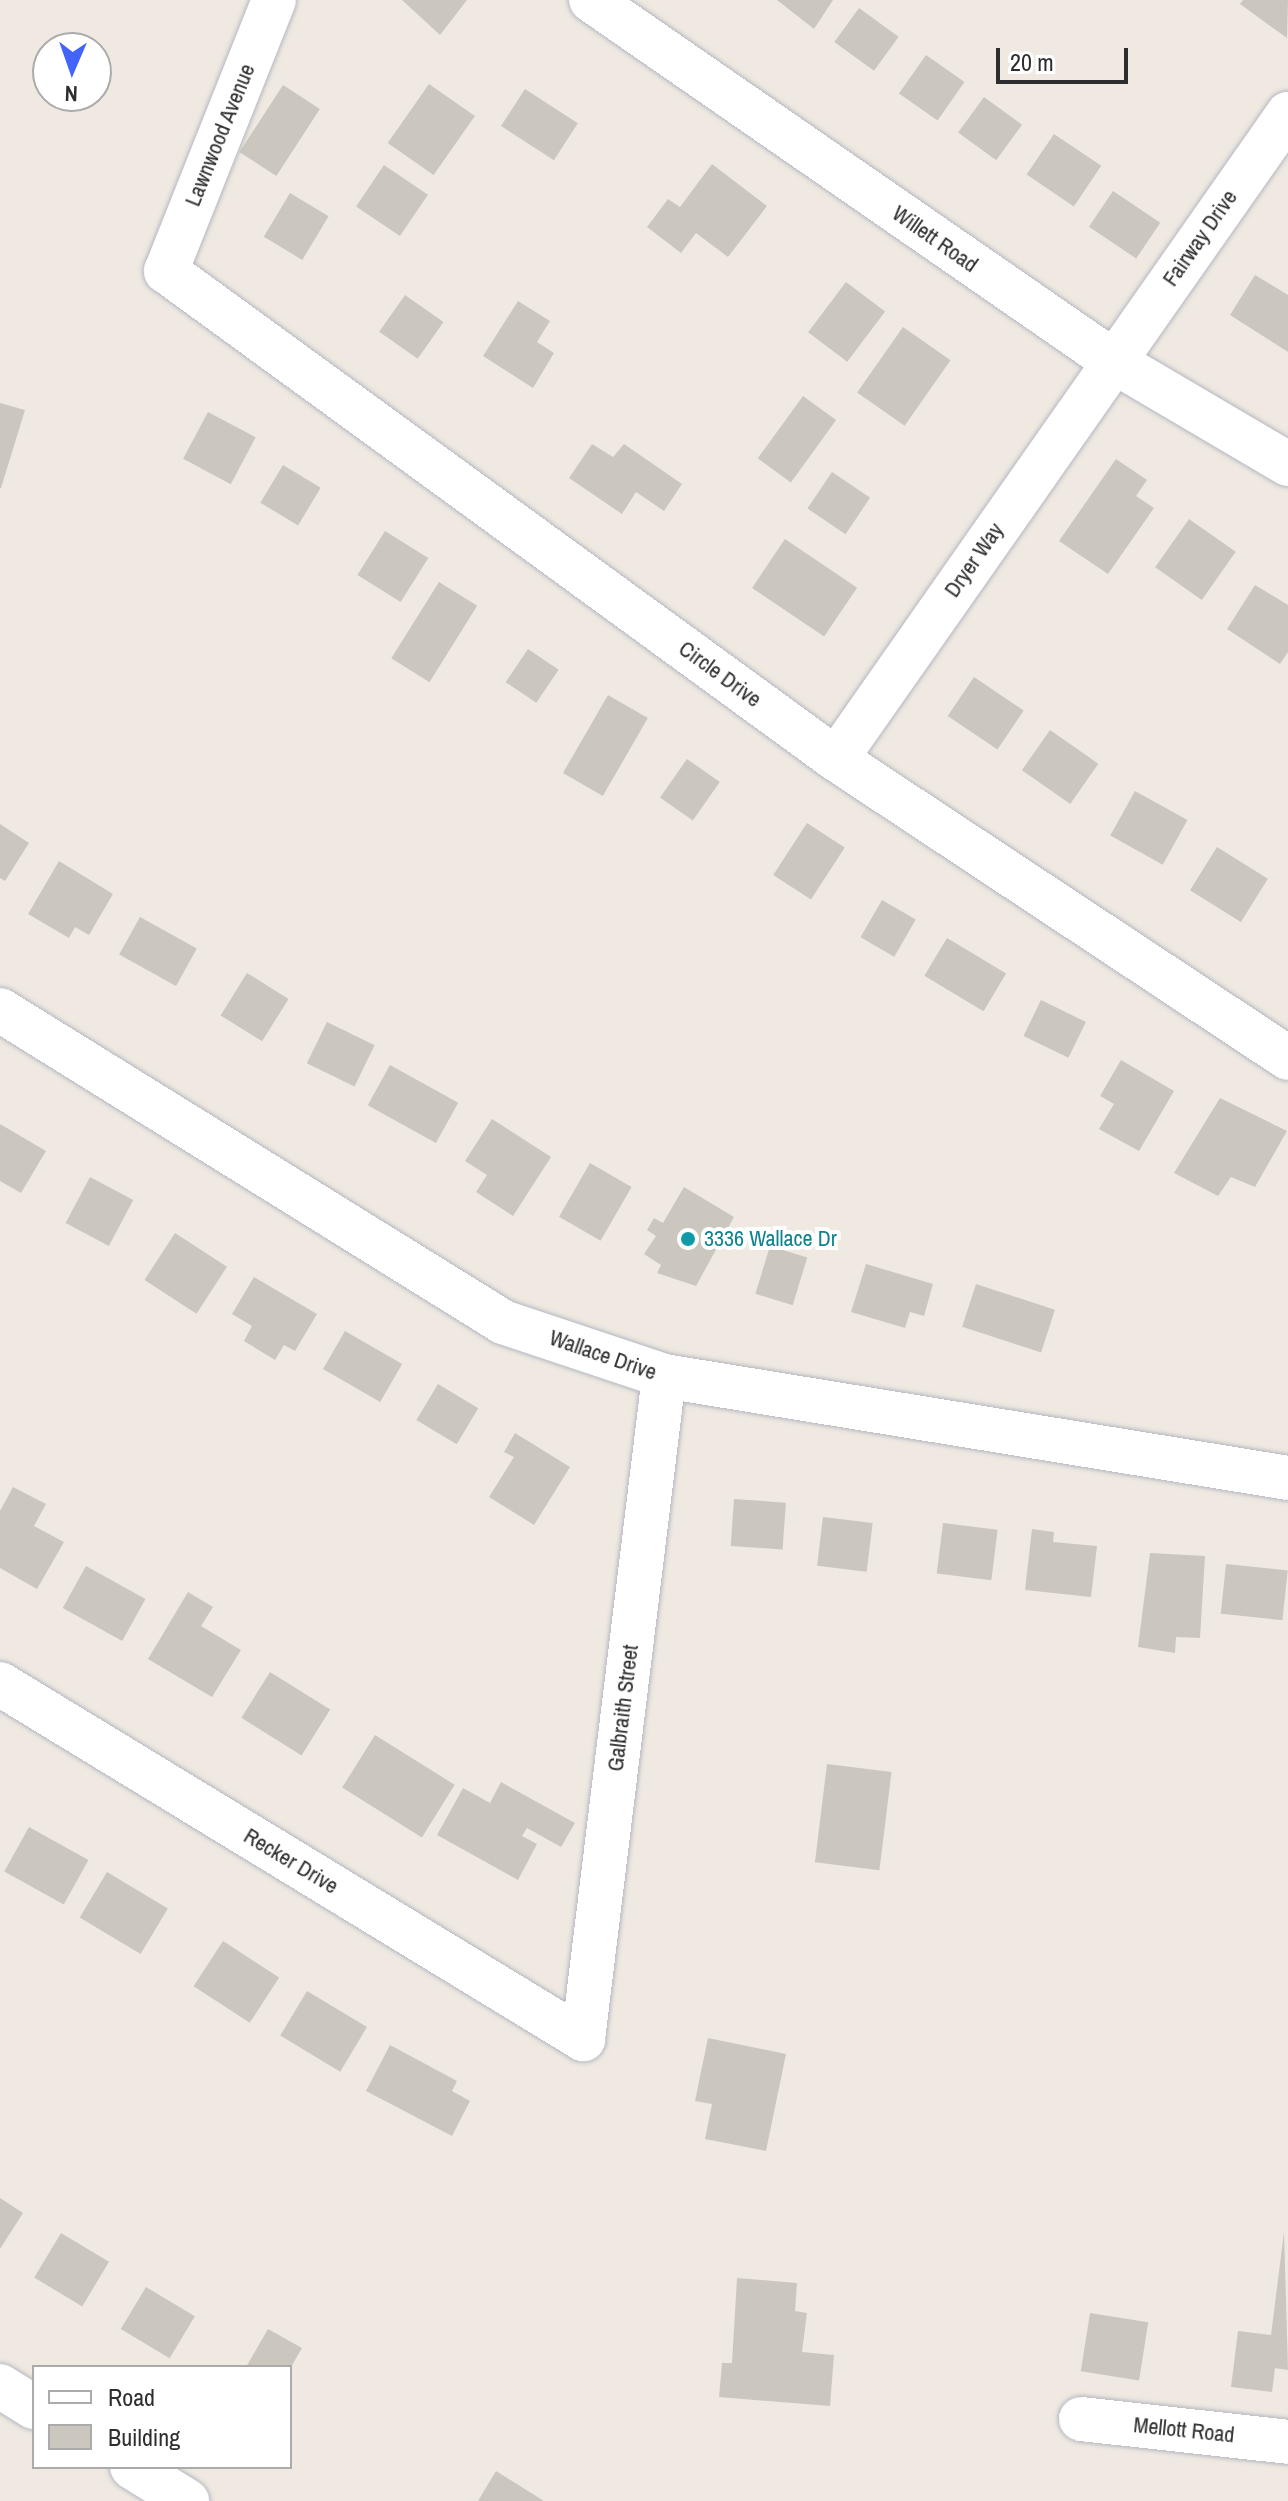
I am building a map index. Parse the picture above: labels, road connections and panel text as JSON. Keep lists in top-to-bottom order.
{
  "streets": {
    "street": [
      "Lawnwood Avenue",
      "Fairway Drive",
      "Willett Road",
      "Dryer Way",
      "Circle Drive",
      "Wallace Drive",
      "Galbraith Street",
      "Recker Drive",
      "Mellott Road"
    ]
  },
  "crossings": [
    ["Lawnwood Avenue", "Circle Drive"],
    ["Fairway Drive", "Willett Road"],
    ["Fairway Drive", "Dryer Way"],
    ["Willett Road", "Dryer Way"],
    ["Dryer Way", "Circle Drive"],
    ["Wallace Drive", "Galbraith Street"],
    ["Galbraith Street", "Recker Drive"]
  ],
  "places": ["3336 Wallace Dr"],
  "legend": ["Road", "Building"],
  "scale_bar": "20 m",
  "north": "bottom"
}
